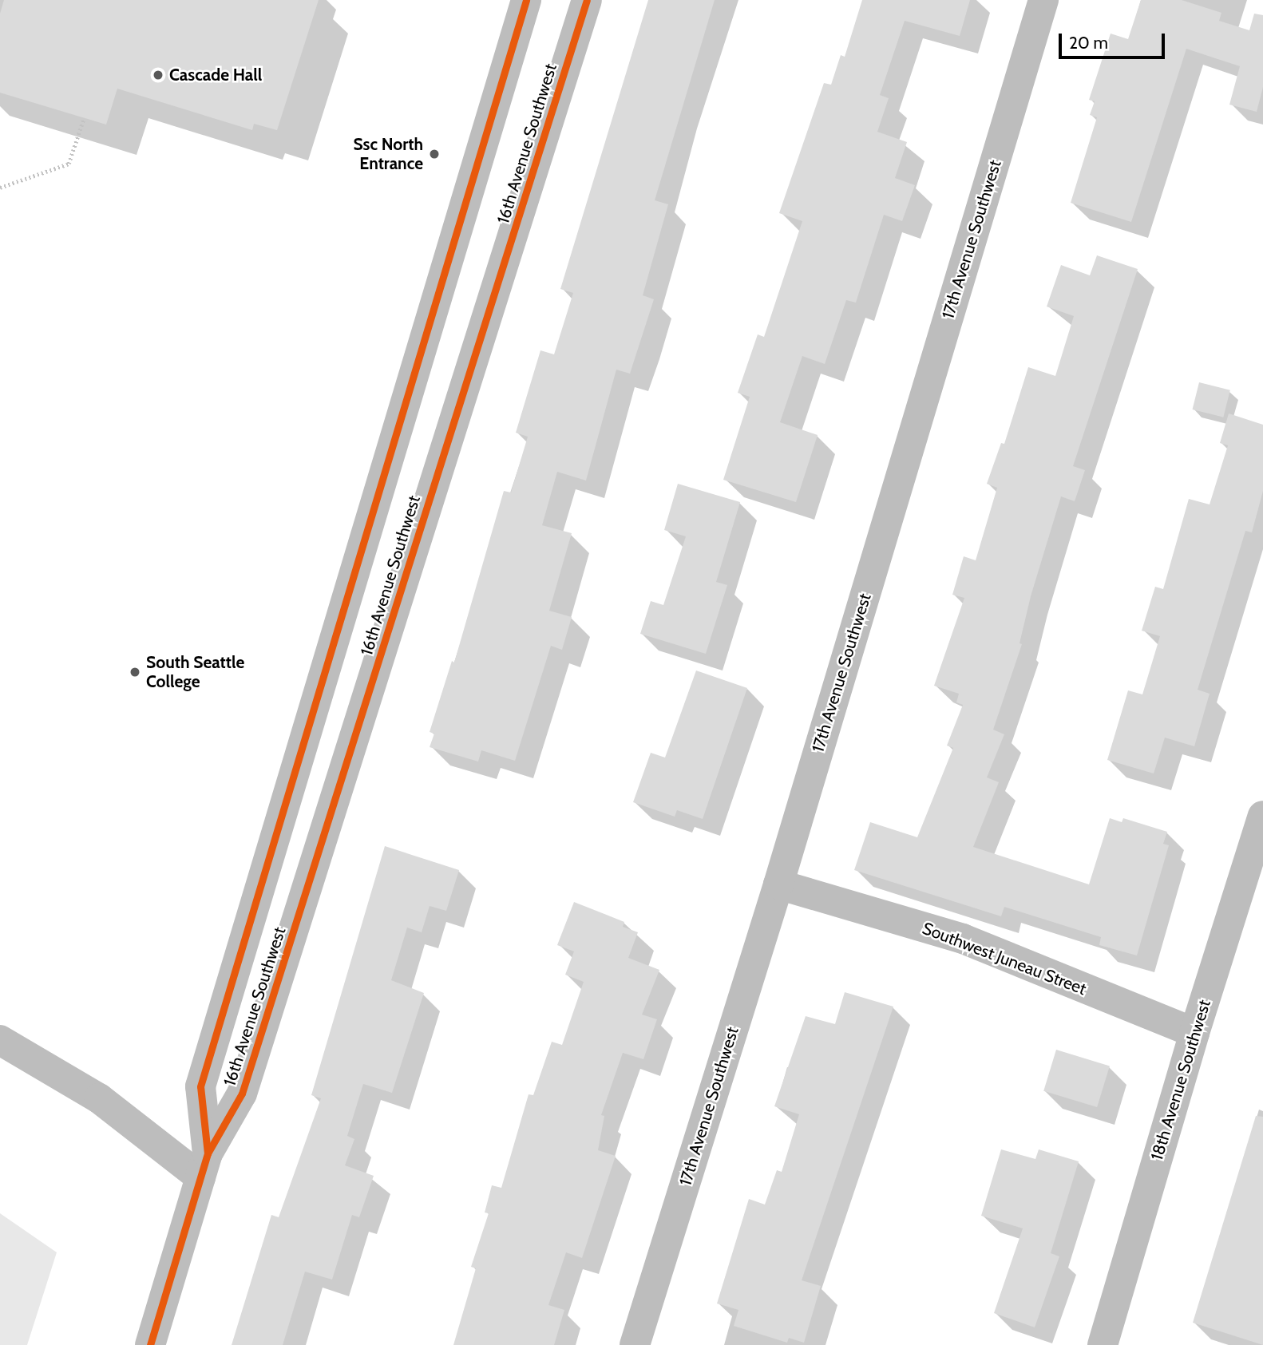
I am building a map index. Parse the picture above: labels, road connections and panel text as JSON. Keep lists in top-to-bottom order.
{
  "streets": {
    "street": [
      "16th Avenue Southwest",
      "17th Avenue Southwest",
      "Southwest Juneau Street",
      "18th Avenue Southwest"
    ]
  },
  "crossings": [
    ["17th Avenue Southwest", "Southwest Juneau Street"],
    ["Southwest Juneau Street", "18th Avenue Southwest"]
  ],
  "places": ["Cascade Hall", "Ssc North Entrance", "South Seattle College"],
  "scale_bar": "20 m"
}
